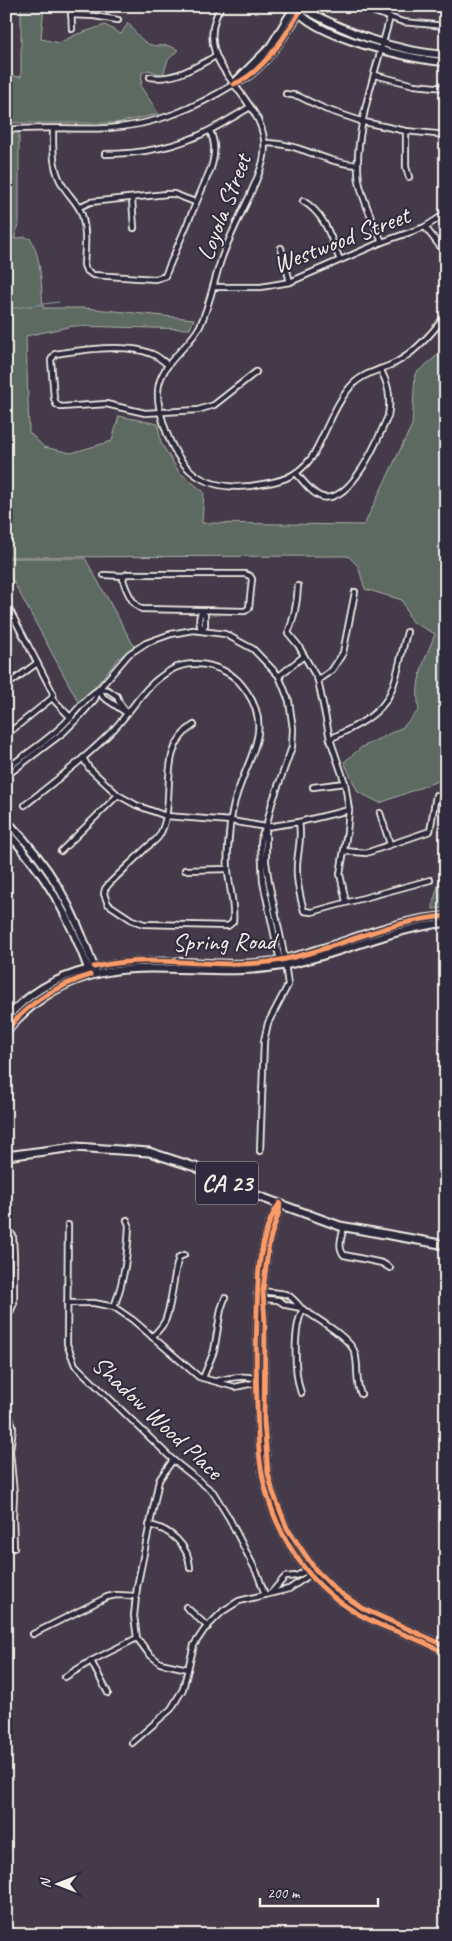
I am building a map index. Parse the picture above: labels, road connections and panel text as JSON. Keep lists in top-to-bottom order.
{
  "streets": {
    "main road": ["Spring Road", "CA 23"],
    "street": ["Loyola Street", "Westwood Street", "Shadow Wood Place"]
  },
  "crossings": [
    ["Loyola Street", "Westwood Street"]
  ],
  "scale_bar": "200 m",
  "north": "left"
}
